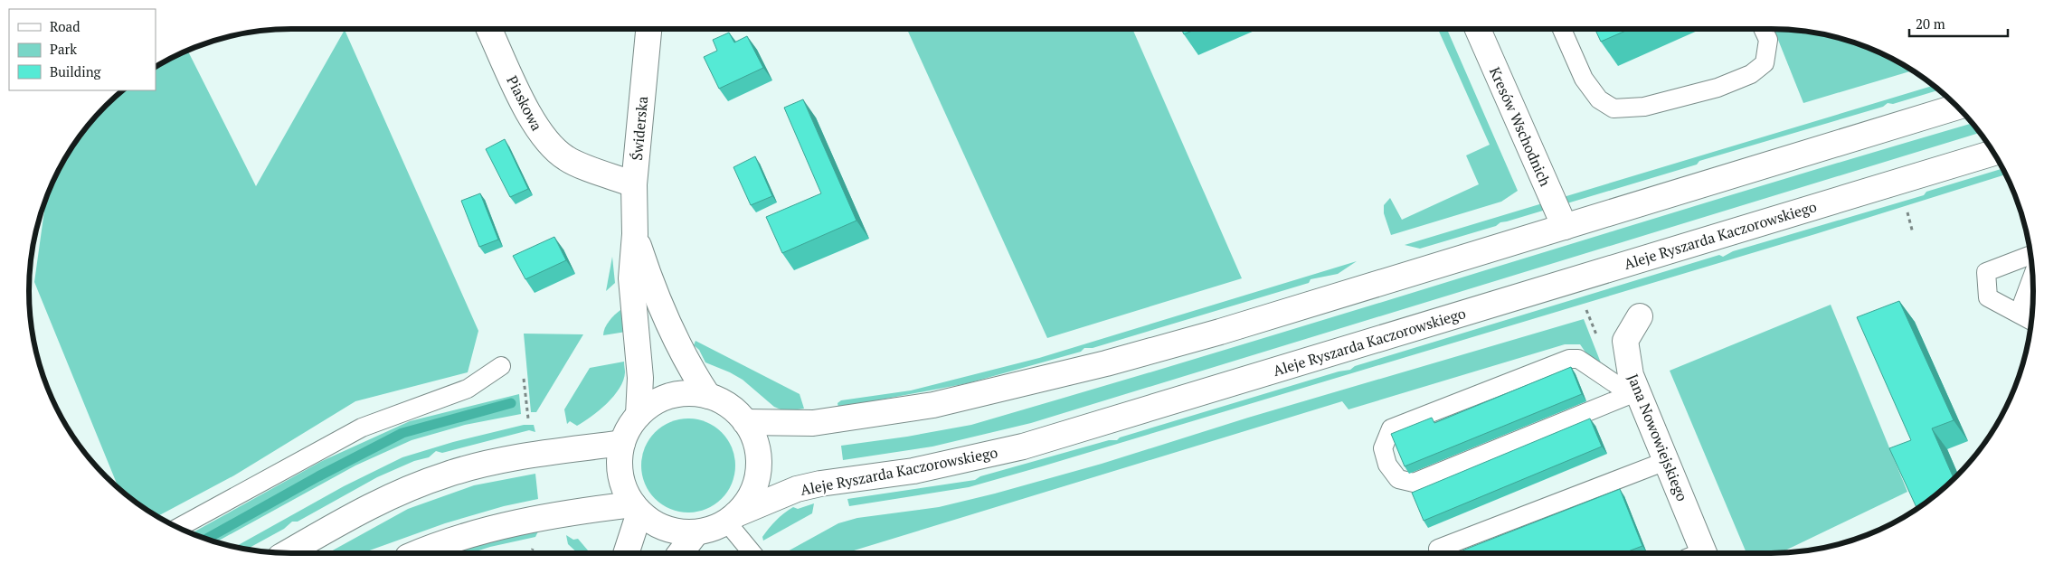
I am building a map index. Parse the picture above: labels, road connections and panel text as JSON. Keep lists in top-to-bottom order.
{
  "streets": {
    "main road": [
      "Piaskowa",
      "Kresów Wschodnich",
      "Świderska",
      "Aleje Ryszarda Kaczorowskiego",
      "Jana Nowowiejskiego"
    ]
  },
  "crossings": [
    ["Piaskowa", "Świderska"],
    ["Świderska", "Aleje Ryszarda Kaczorowskiego"]
  ],
  "legend": ["Road", "Park", "Building"],
  "scale_bar": "20 m"
}
